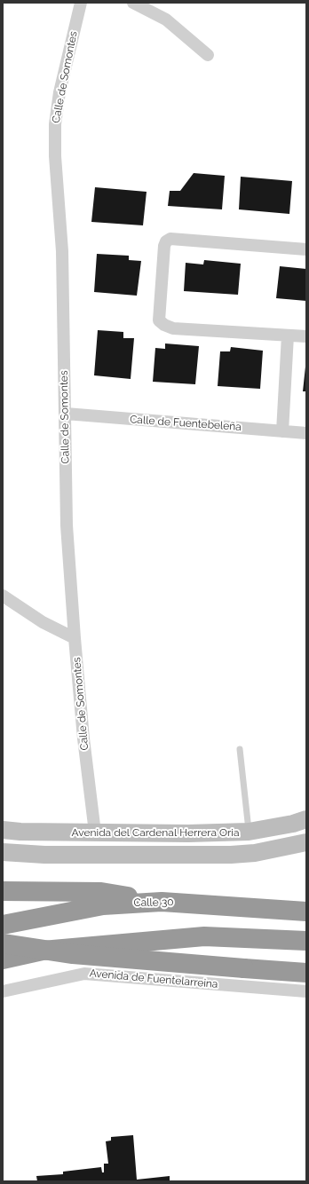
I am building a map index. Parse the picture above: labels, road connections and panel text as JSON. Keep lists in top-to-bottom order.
{
  "streets": {
    "highway": ["Calle 30"],
    "main road": ["Avenida del Cardenal Herrera Oria"],
    "street": ["Calle de Somontes", "Calle de Fuentebeleña", "Avenida de Fuentelarreina"]
  },
  "crossings": [
    ["Calle de Somontes", "Calle de Fuentebeleña"],
    ["Calle de Somontes", "Avenida del Cardenal Herrera Oria"]
  ]
}
